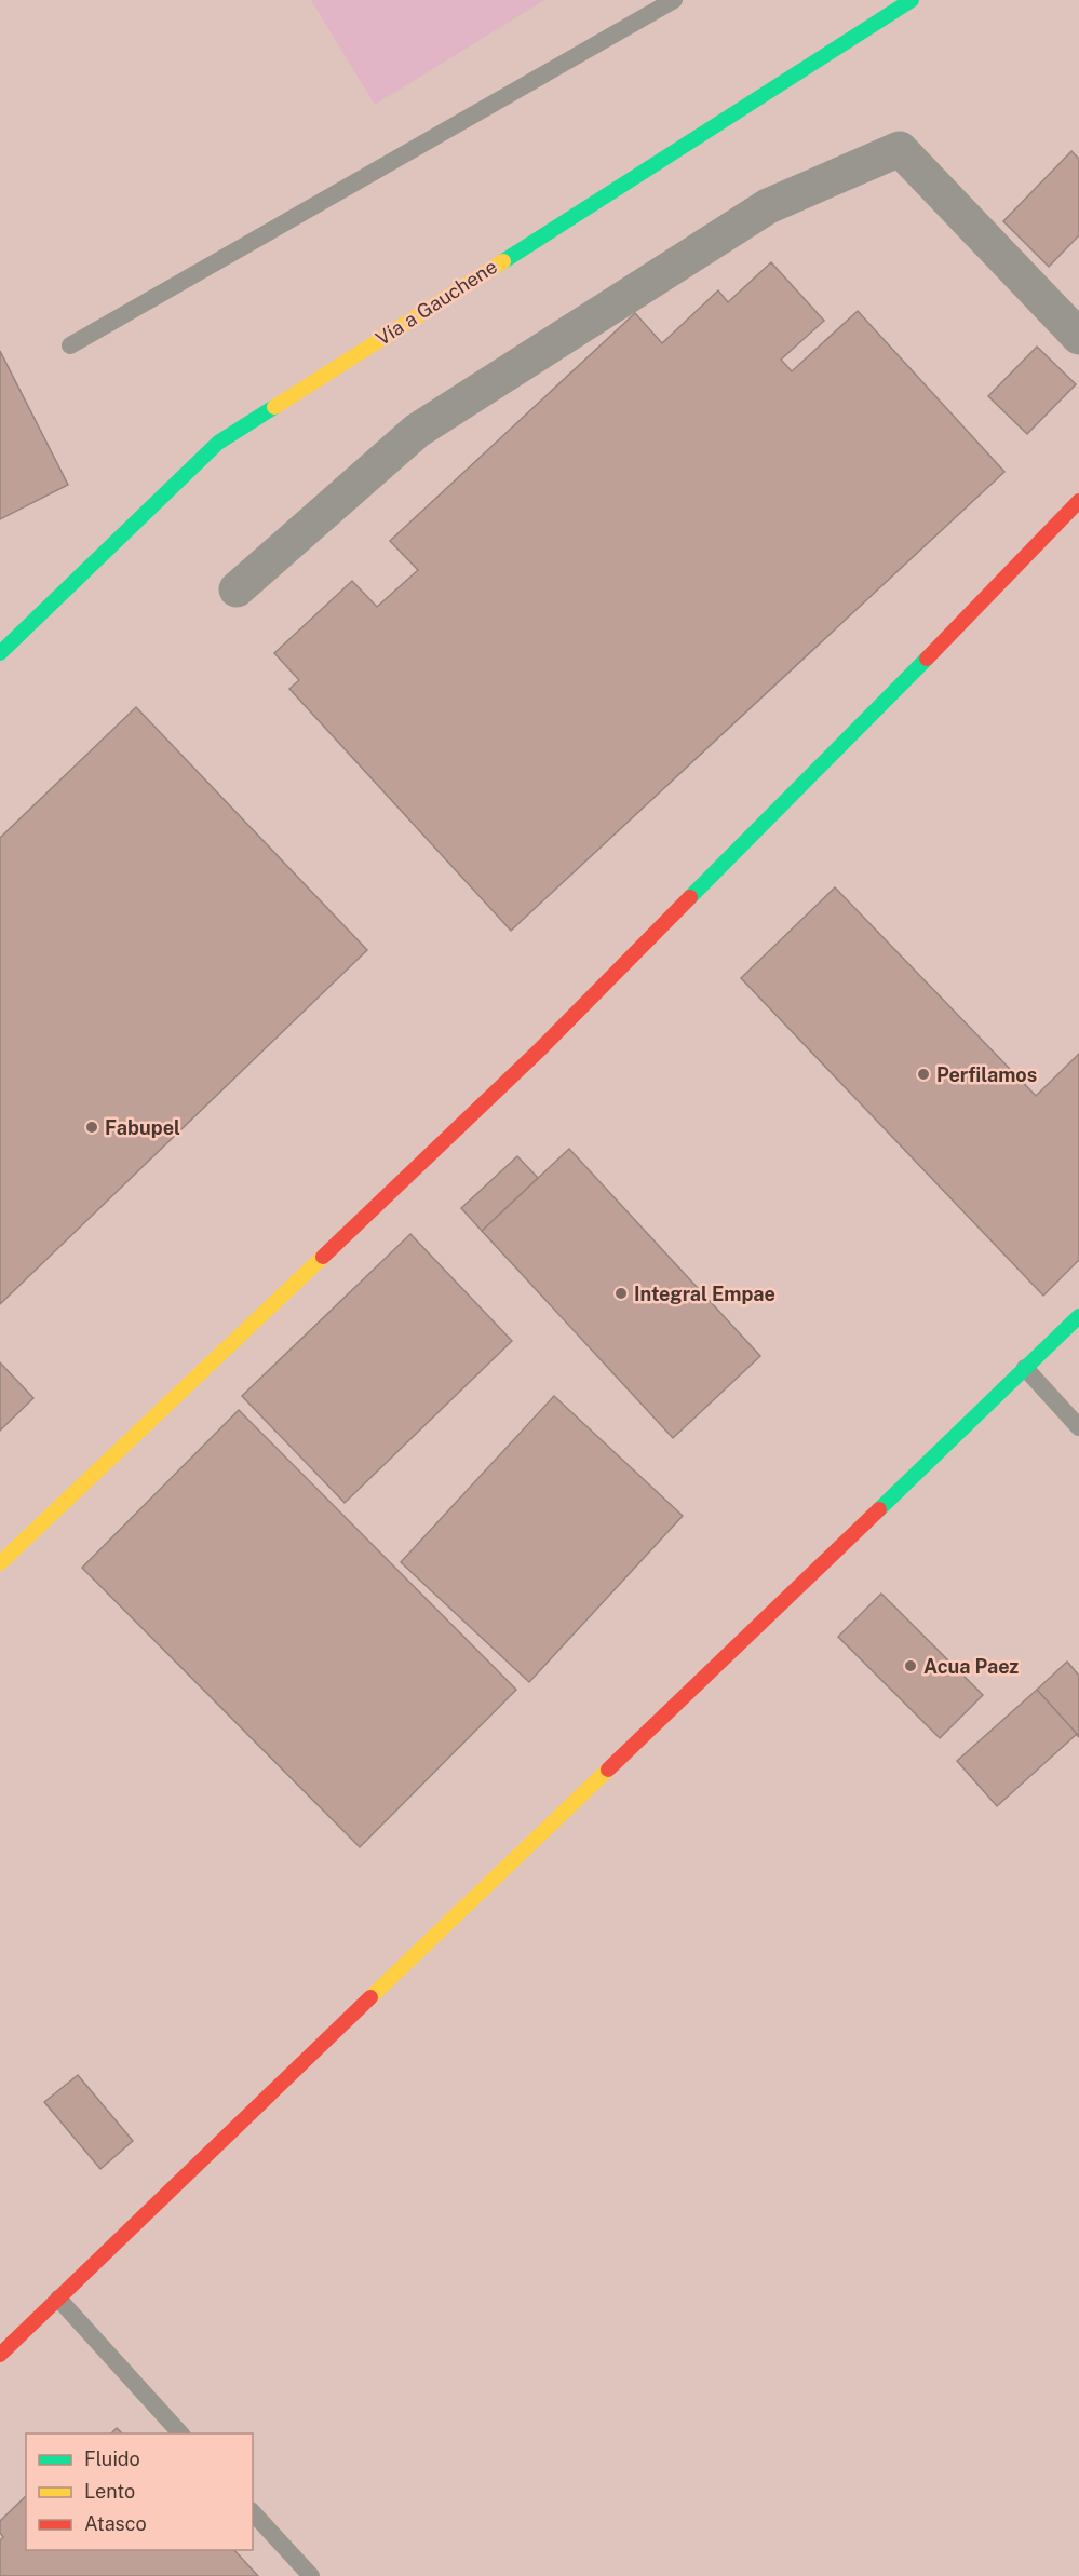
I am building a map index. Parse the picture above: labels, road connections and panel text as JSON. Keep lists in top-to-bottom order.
{
  "streets": {
    "street": ["Vía a Gauchene"]
  },
  "places": [
    "Perfilamos",
    "Fabupel",
    "Integral Empae",
    "Acua Paez"
  ],
  "legend": ["Fluido", "Lento", "Atasco"]
}
